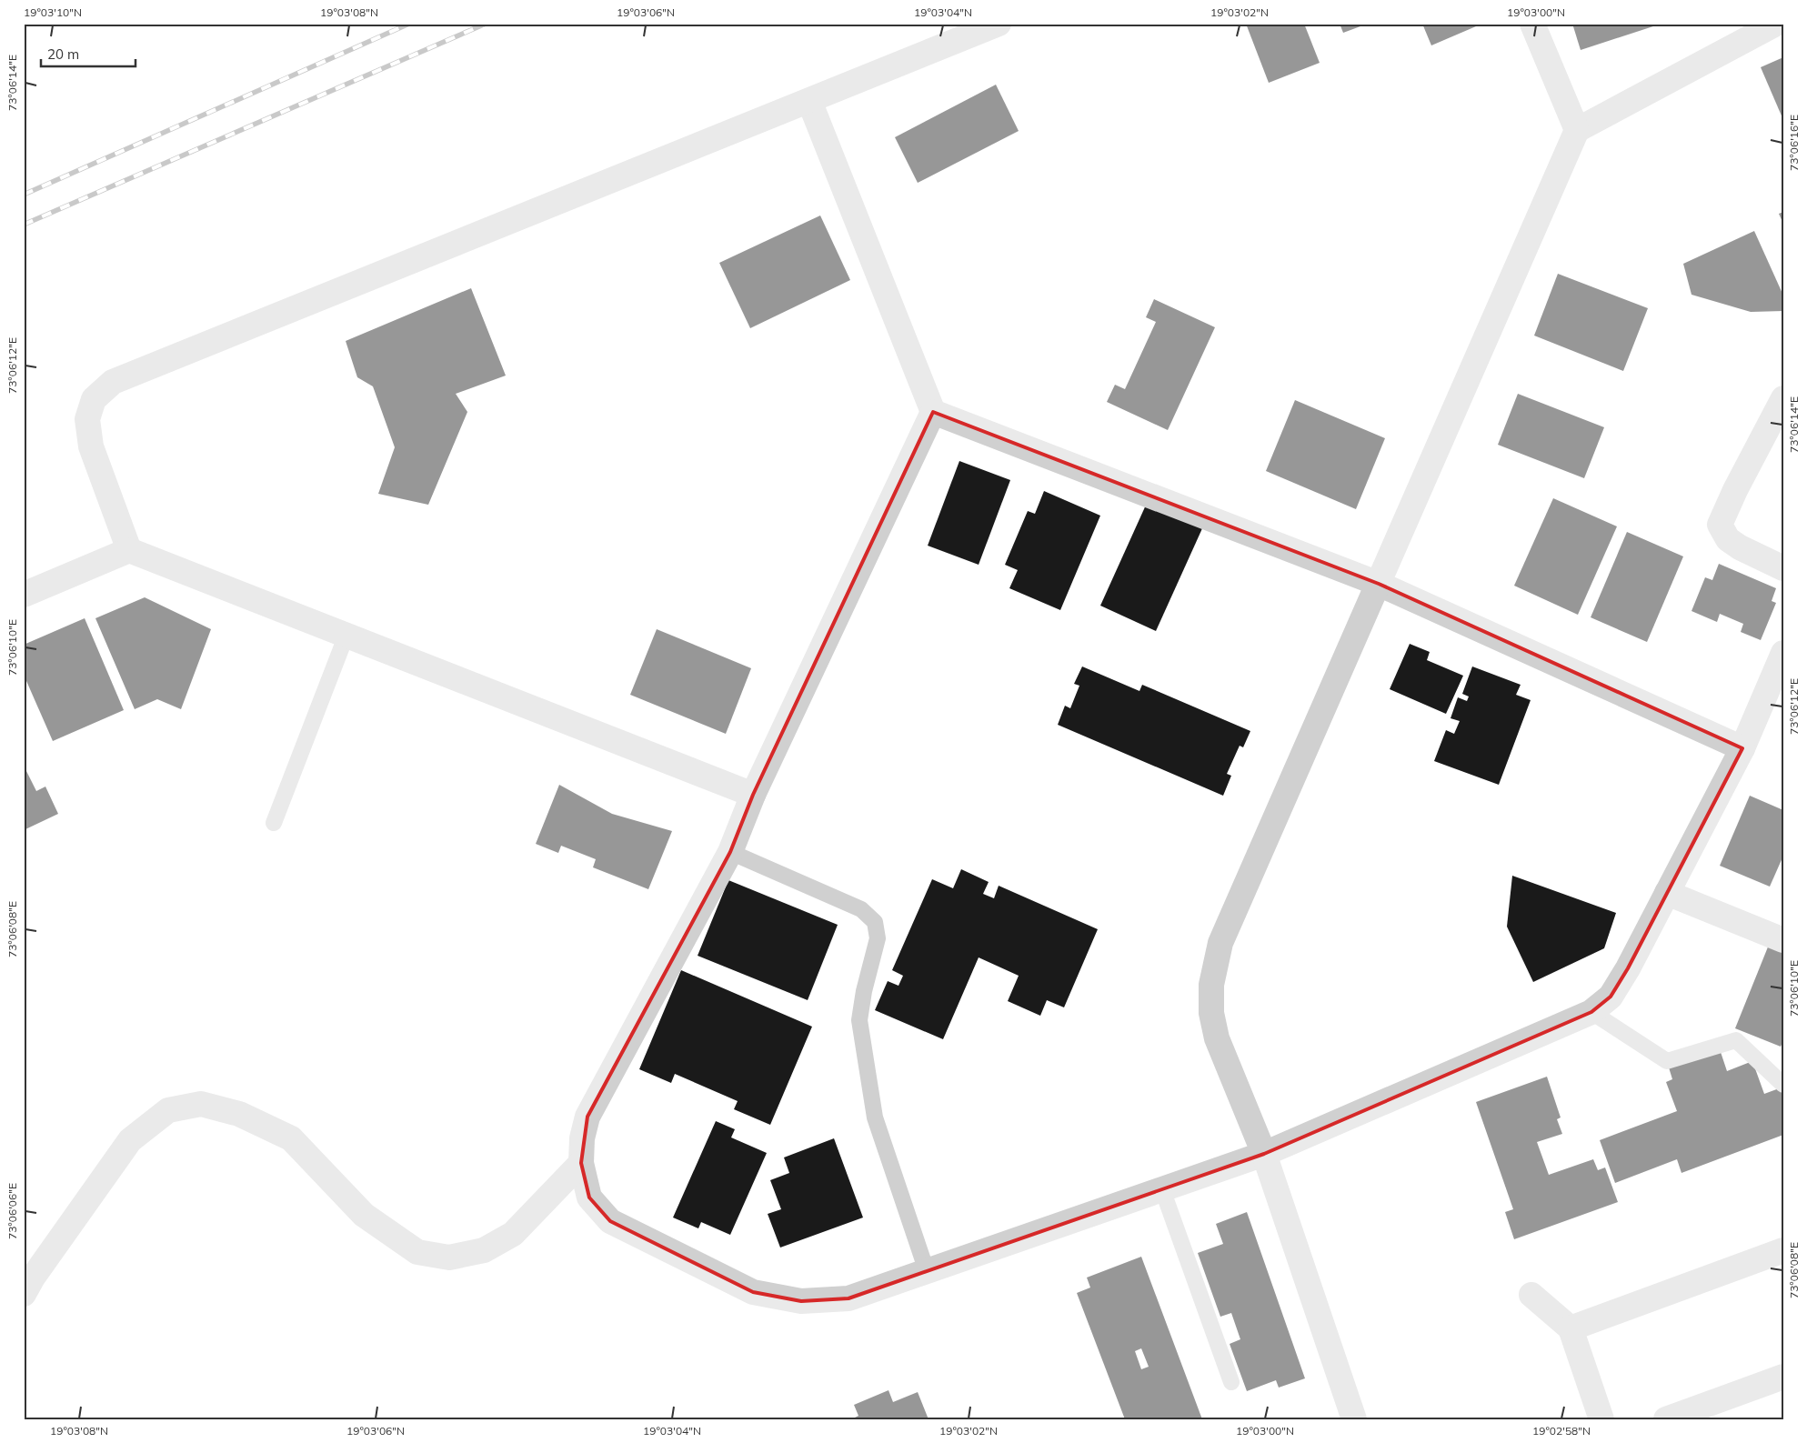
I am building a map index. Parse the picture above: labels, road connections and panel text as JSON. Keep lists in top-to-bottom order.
{
  "scale_bar": "20 m",
  "coordinates": [
    "19°03'10\"N",
    "19°03'08\"N",
    "19°03'06\"N",
    "19°03'04\"N",
    "19°03'02\"N",
    "19°03'00\"N",
    "73°06'14\"E",
    "73°06'16\"E",
    "73°06'12\"E",
    "73°06'10\"E",
    "73°06'08\"E",
    "73°06'06\"E",
    "19°02'58\"N"
  ]
}
